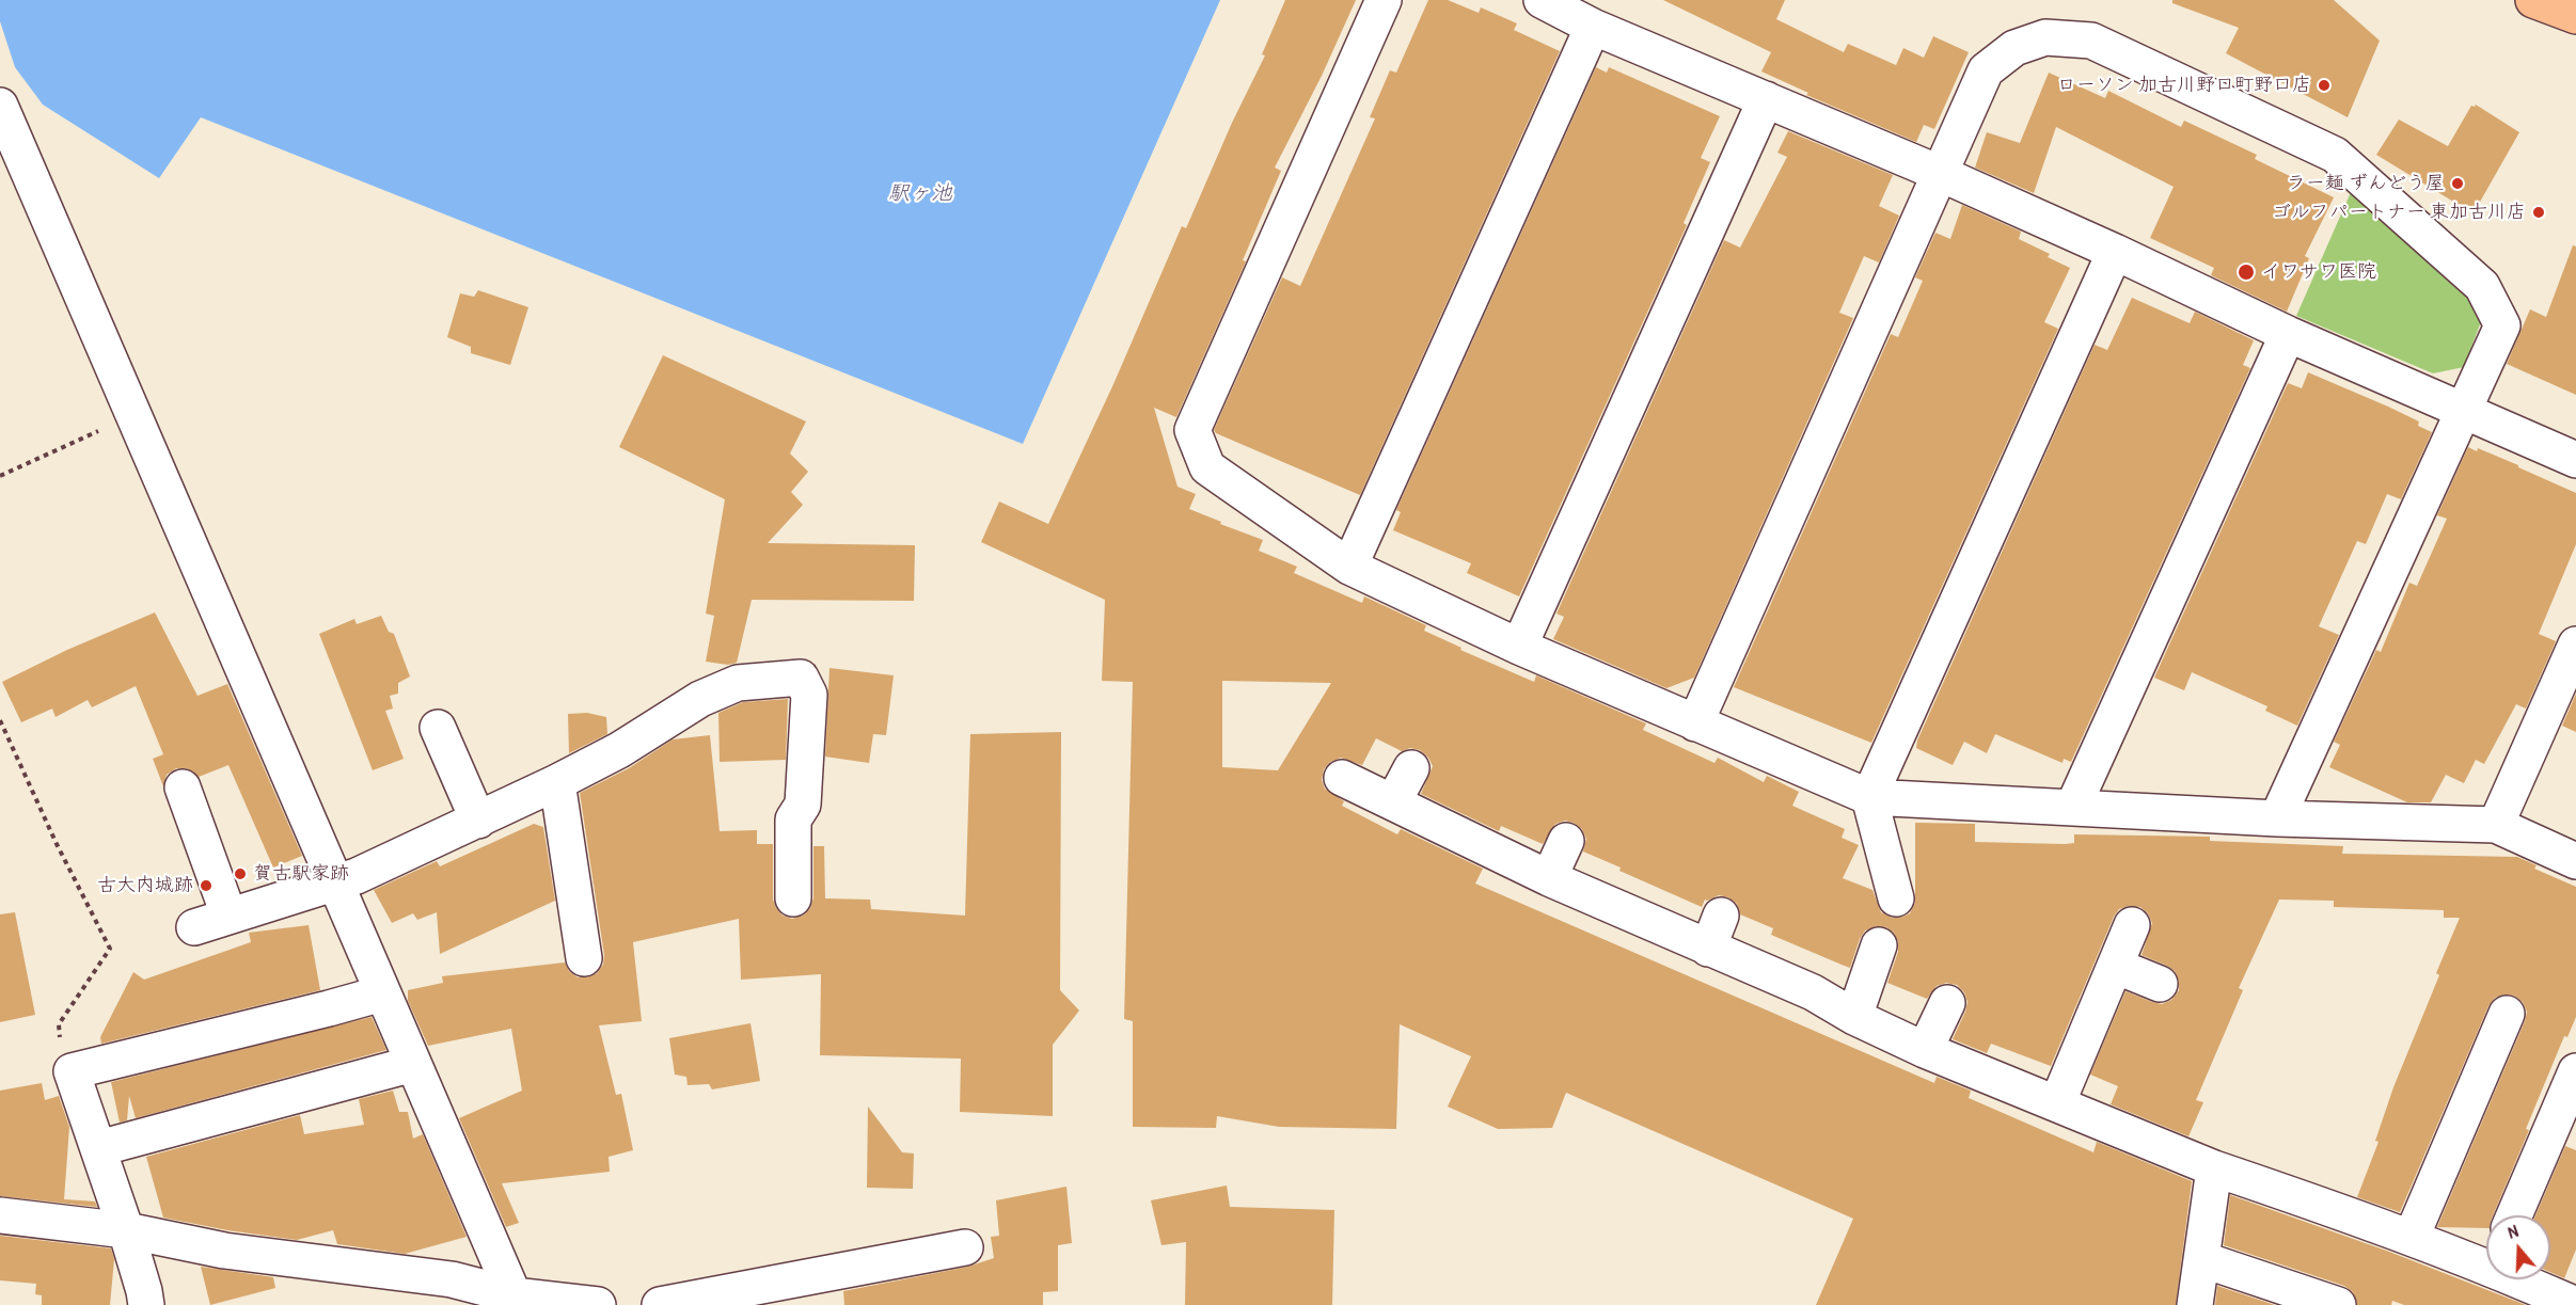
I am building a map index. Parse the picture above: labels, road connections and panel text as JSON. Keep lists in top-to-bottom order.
{
  "water": ["駅ヶ池"],
  "places": [
    "ローソン 加古川野口町野口店",
    "ラー麺 ずんどう屋",
    "ゴルフパートナー 東加古川店",
    "イワサワ医院",
    "賀古駅家跡",
    "古大内城跡"
  ],
  "north": "top"
}
